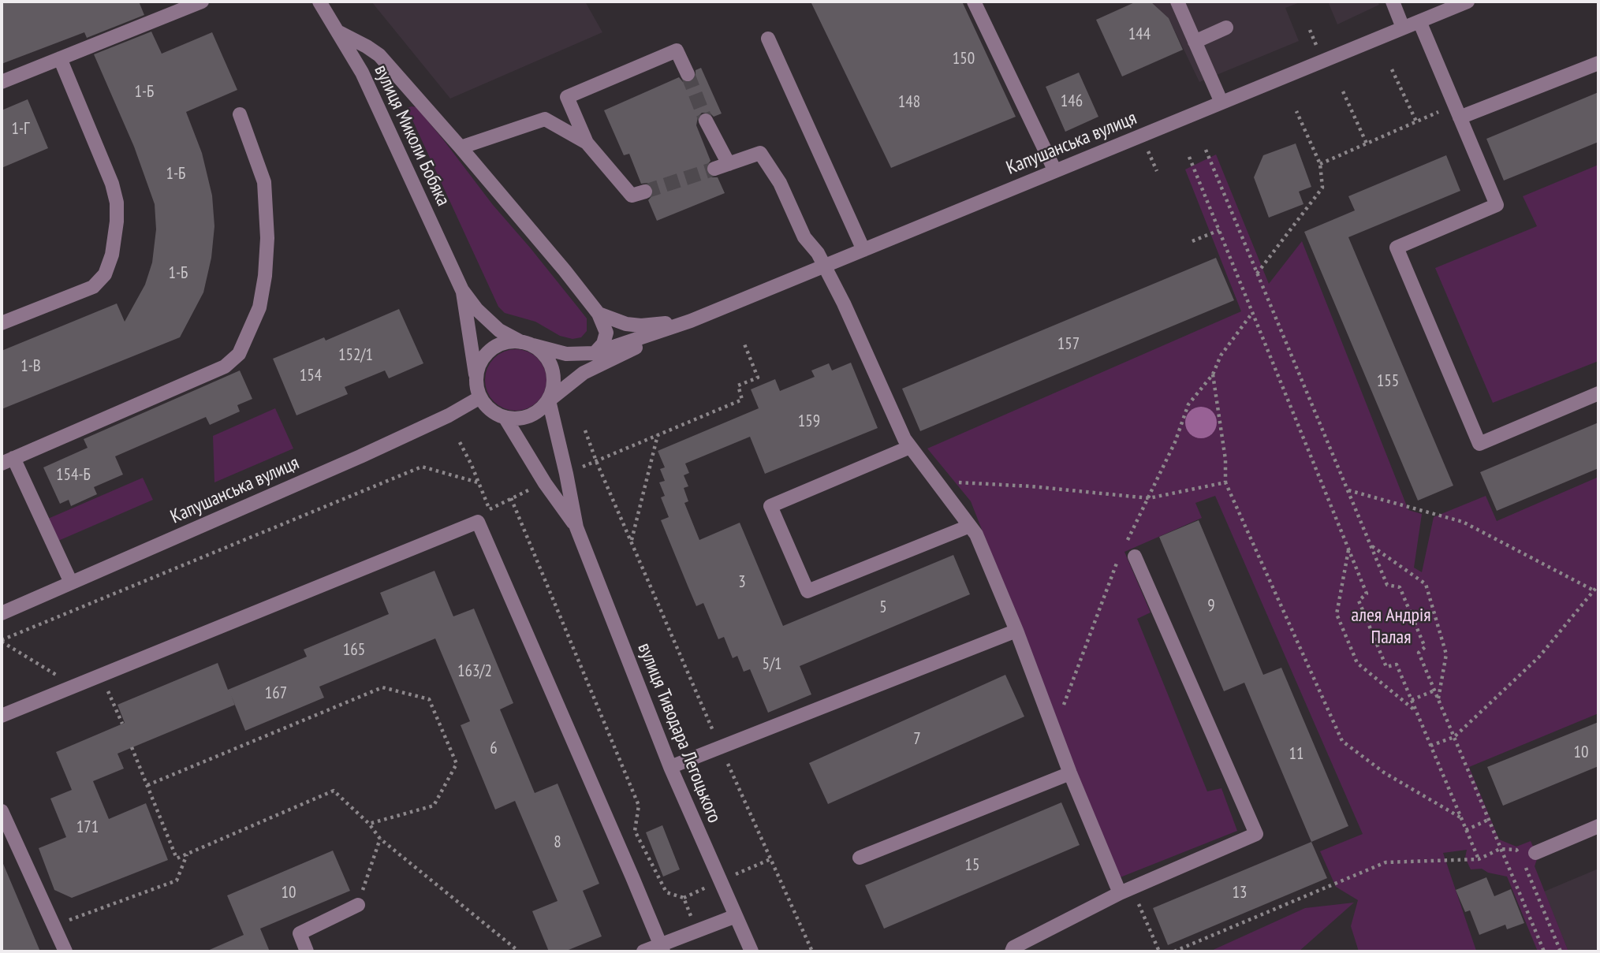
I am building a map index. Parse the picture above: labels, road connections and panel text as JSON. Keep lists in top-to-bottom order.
{
  "streets": {
    "street": ["вулиця Миколи Бобяка", "Капушанська вулиця", "вулиця Тиводара Легоцького"]
  },
  "crossings": [
    ["вулиця Миколи Бобяка", "Капушанська вулиця"],
    ["вулиця Миколи Бобяка", "вулиця Тиводара Легоцького"],
    ["Капушанська вулиця", "вулиця Тиводара Легоцького"]
  ],
  "parks": ["алея Андрія Палая"],
  "house_numbers": [
    "144",
    "150",
    "1-Б",
    "146",
    "148",
    "1-Г",
    "1-Б",
    "1-Б",
    "157",
    "152/1",
    "1-В",
    "154",
    "155",
    "159",
    "154-Б",
    "3",
    "9",
    "5",
    "165",
    "5/1",
    "163/2",
    "167",
    "7",
    "6",
    "10",
    "11",
    "171",
    "8",
    "15",
    "10",
    "13"
  ]
}
